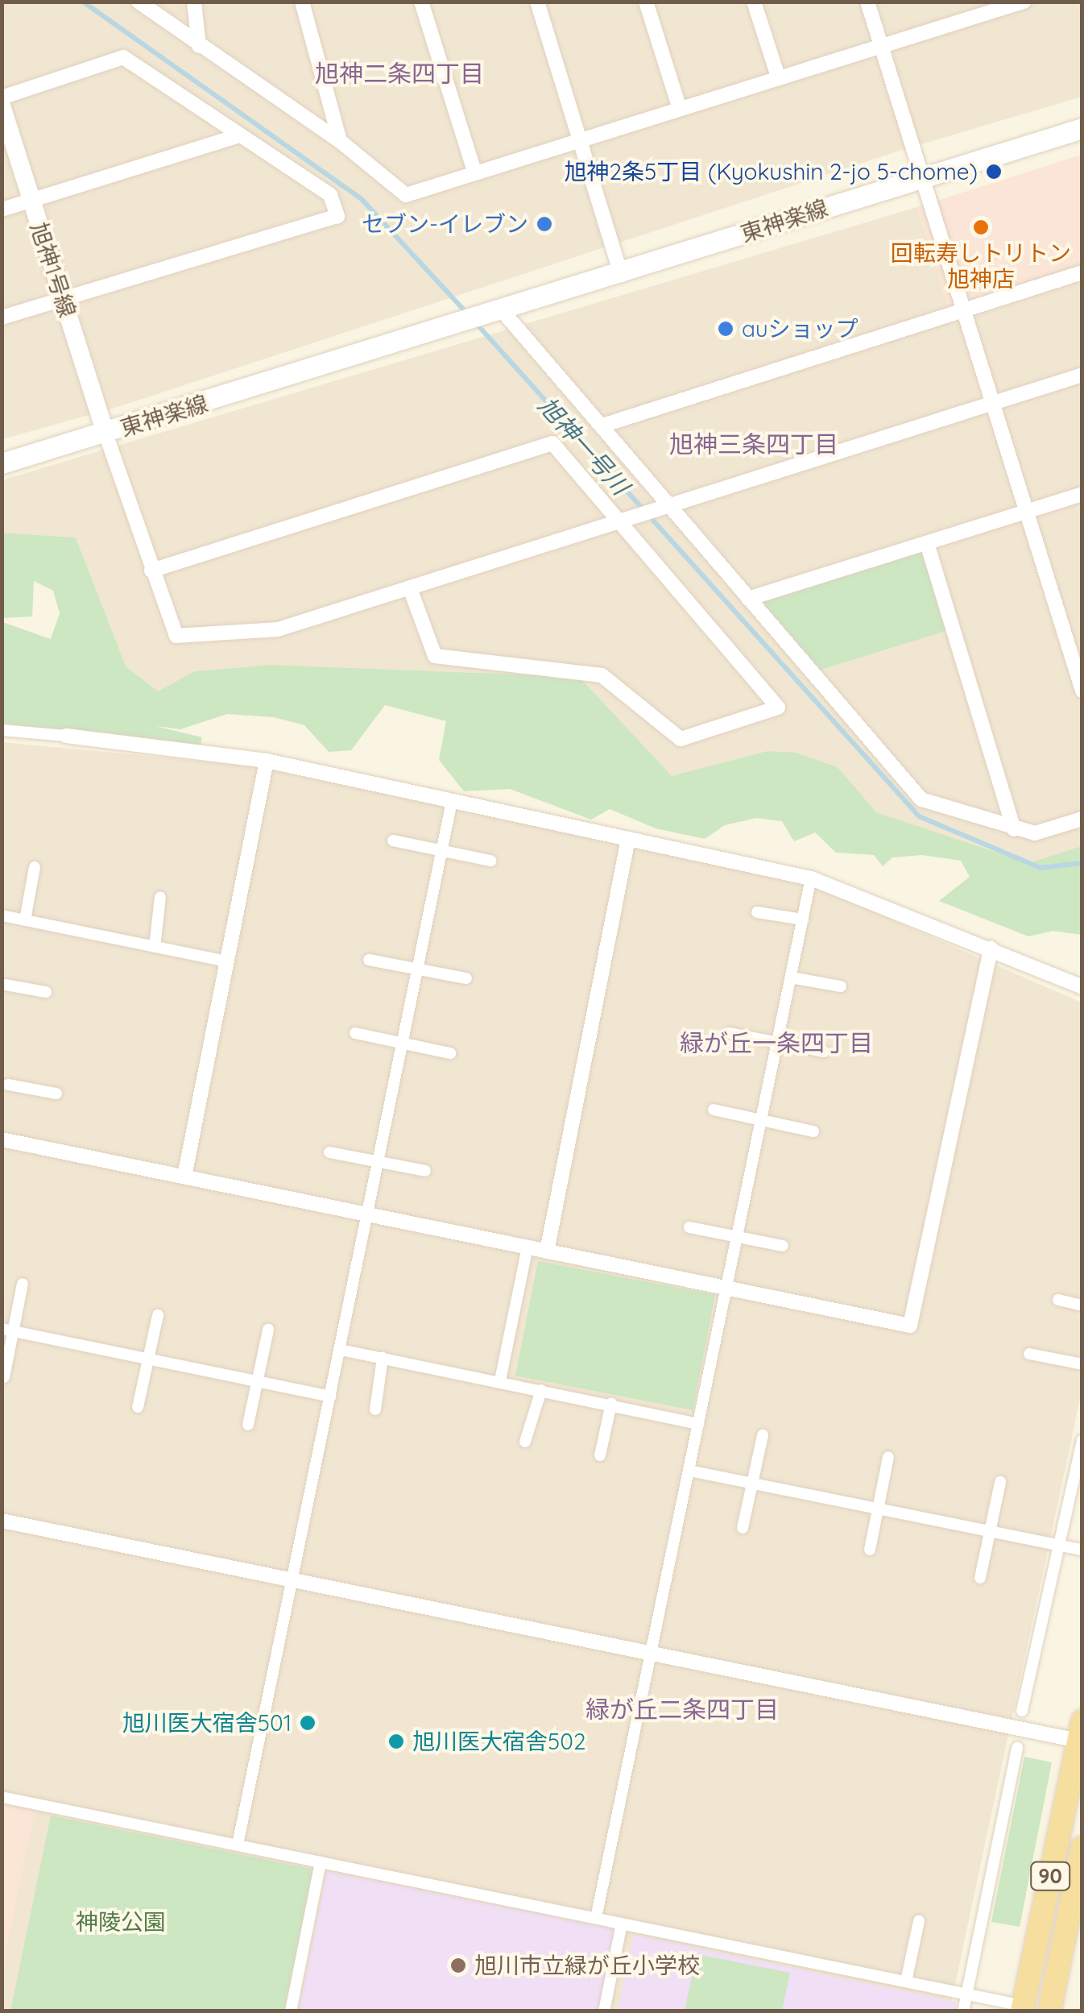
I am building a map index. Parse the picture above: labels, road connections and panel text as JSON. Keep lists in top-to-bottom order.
{
  "streets": {
    "main road": ["東神楽線", "90"],
    "street": ["旭神1号線"]
  },
  "crossings": [
    ["東神楽線", "旭神1号線"]
  ],
  "districts": [
    "旭神二条四丁目",
    "旭神三条四丁目",
    "緑が丘一条四丁目",
    "緑が丘二条四丁目"
  ],
  "water": ["旭神一号川"],
  "parks": ["神陵公園"],
  "places": [
    "旭神2条5丁目 (Kyokushin 2-jo 5-chome)",
    "セブン-イレブン",
    "回転寿しトリトン 旭神店",
    "auショップ",
    "旭川医大宿舎501",
    "旭川医大宿舎502",
    "旭川市立緑が丘小学校"
  ]
}
